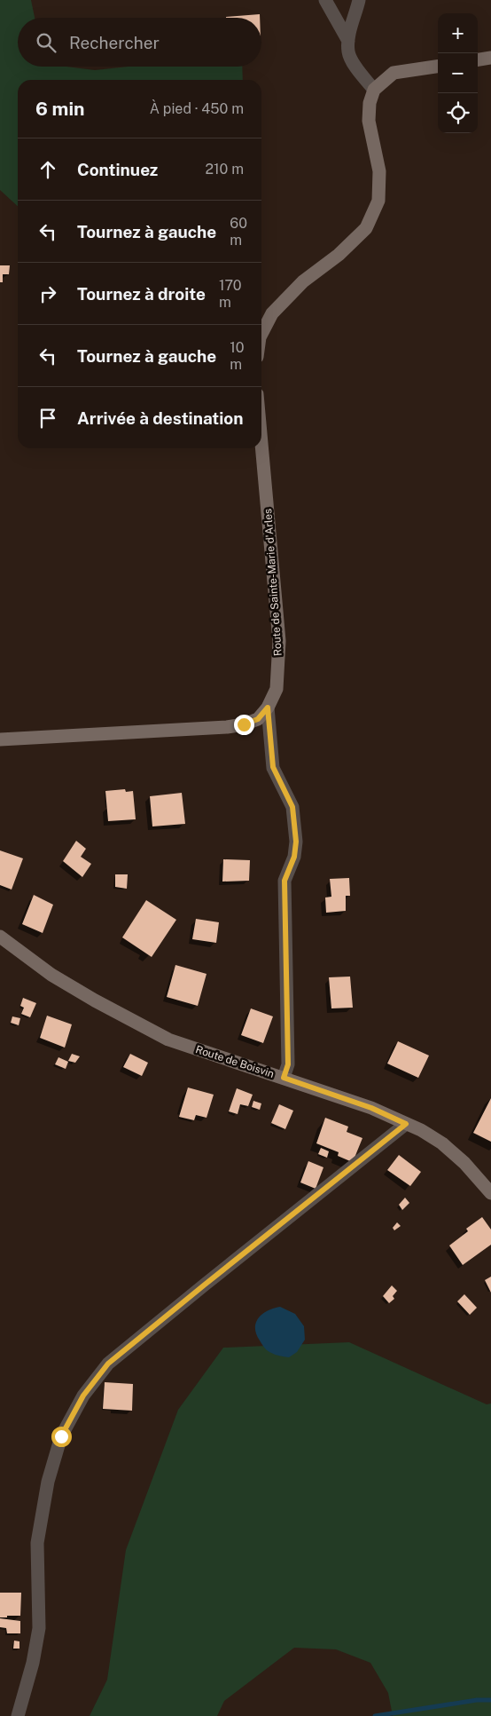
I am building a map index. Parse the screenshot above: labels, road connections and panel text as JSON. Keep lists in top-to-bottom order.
{
  "streets": {
    "main road": ["Route de Sainte-Marie d'Arles", "Route de Boisvin"]
  },
  "page": {
    "map_buttons": ["+", "−"],
    "search": "Rechercher",
    "heading": ["6 min", "À pied · 450 m"],
    "list": [
      ["Continuez", "210 m"],
      ["Tournez à gauche", "60 m"],
      ["Tournez à droite", "170 m"],
      ["Tournez à gauche", "10 m"],
      "Arrivée à destination"
    ]
  }
}
